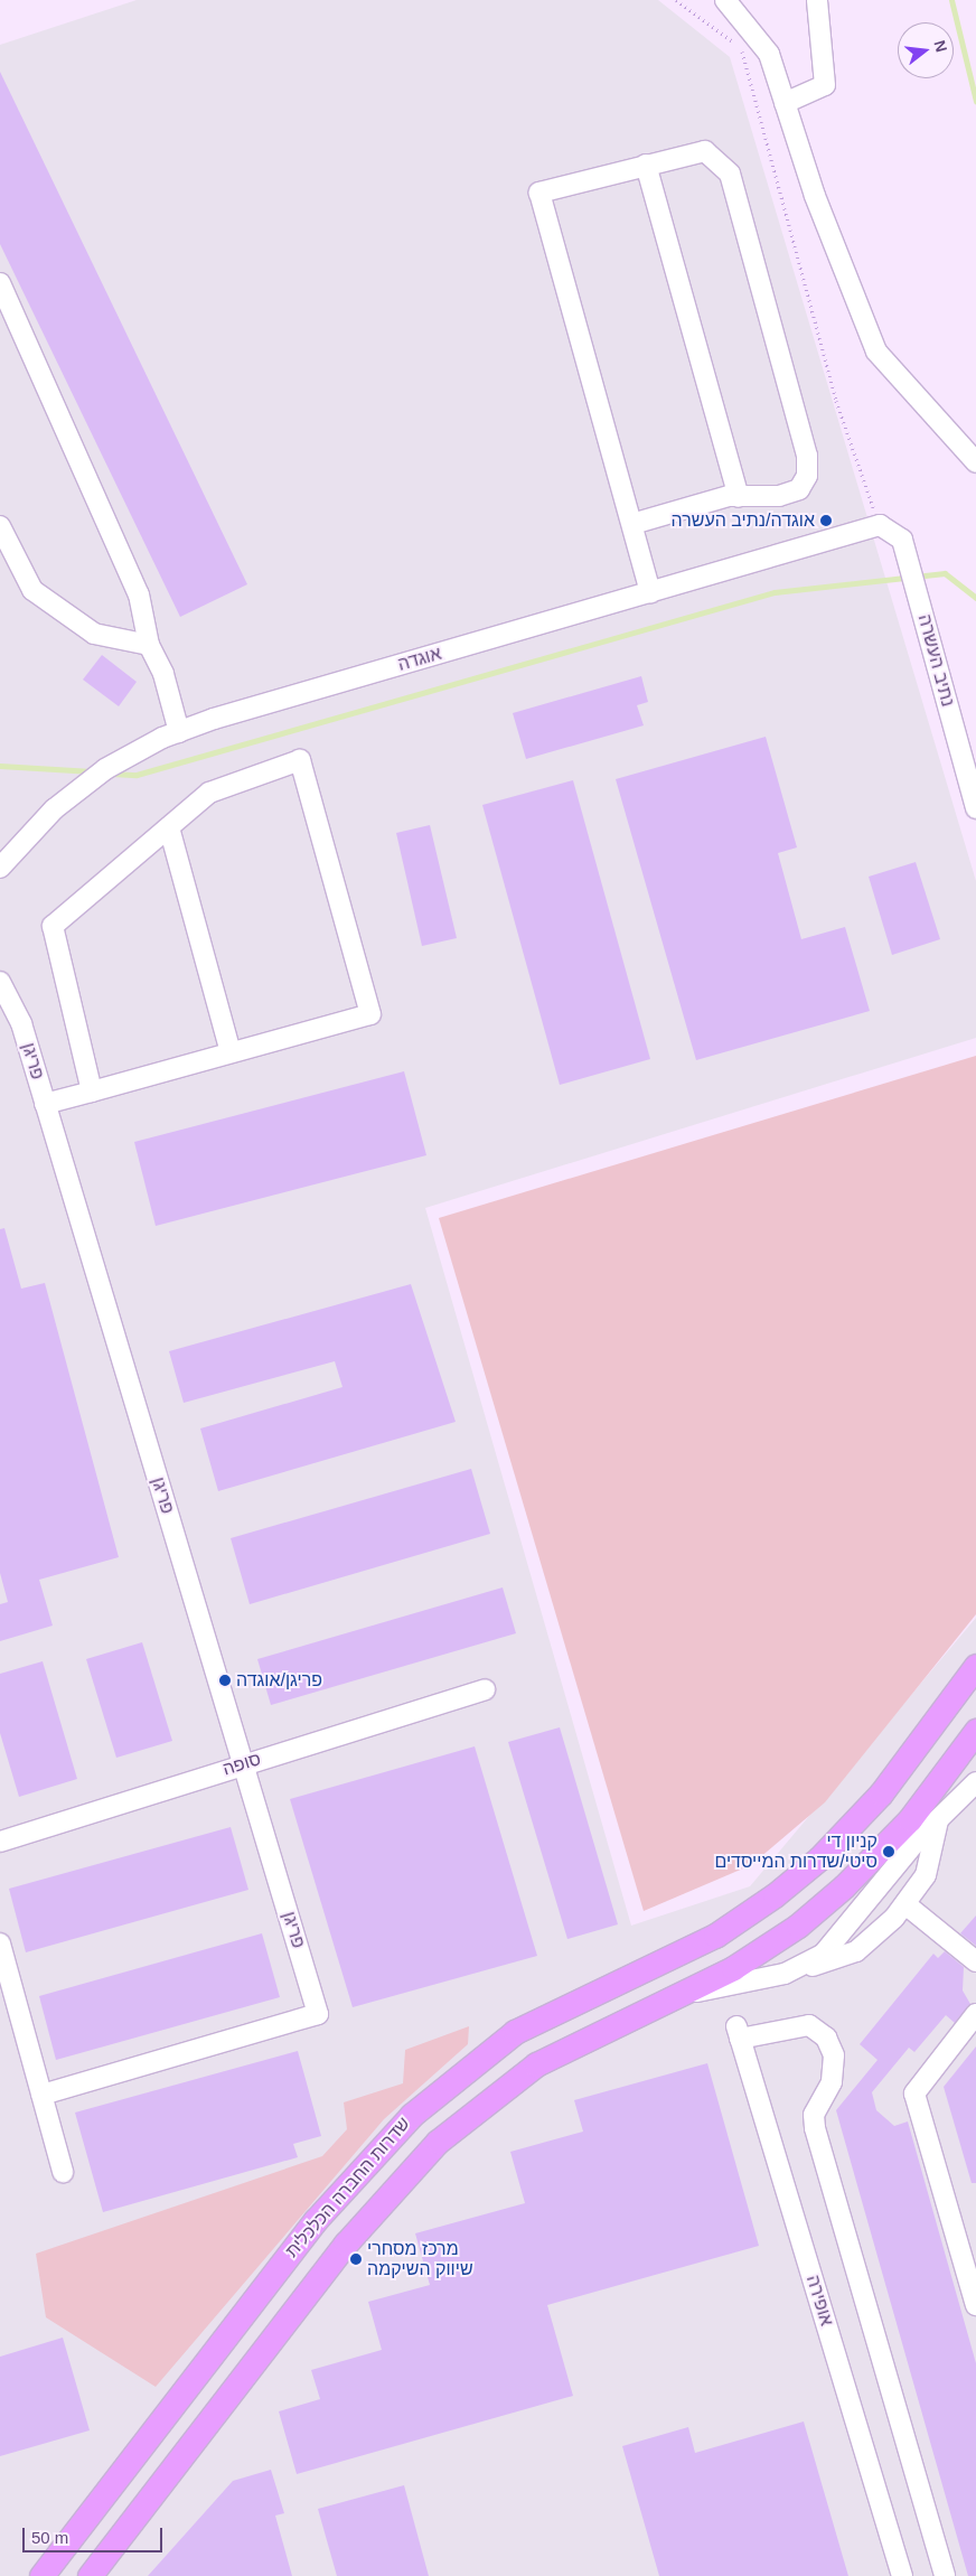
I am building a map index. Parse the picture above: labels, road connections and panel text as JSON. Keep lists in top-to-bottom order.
{
  "streets": {
    "main road": ["שדרות החברה הכלכלית"],
    "street": [
      "אוגדה",
      "נתיב העשרה",
      "פריגן",
      "סופה",
      "אופירה"
    ]
  },
  "crossings": [
    ["אוגדה", "נתיב העשרה"],
    ["פריגן", "סופה"]
  ],
  "places": [
    "אוגדה/נתיב העשרה",
    "פריגן/אוגדה",
    "קניון די סיטי/שדרות המייסדים",
    "מרכז מסחרי שיווק השיקמה"
  ],
  "scale_bar": "50 m",
  "north": "right"
}
